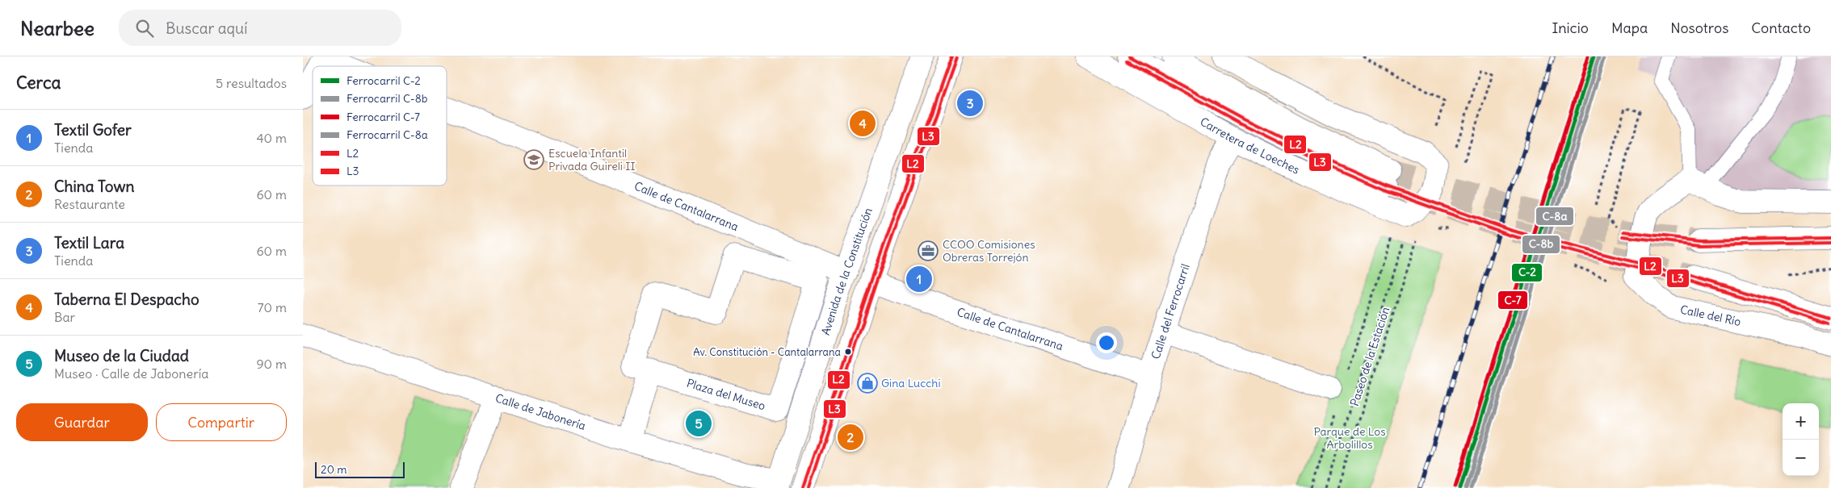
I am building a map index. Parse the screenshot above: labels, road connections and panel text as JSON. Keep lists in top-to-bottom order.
{
  "streets": {
    "street": [
      "Carretera de Loeches",
      "Calle de Cantalarrana",
      "Avenida de la Constitución",
      "Calle del Ferrocarril",
      "Calle del Río",
      "Plaza del Museo",
      "Calle de Jabonería"
    ],
    "path": ["Paseo de la Estación"]
  },
  "crossings": [
    ["Carretera de Loeches", "Calle del Ferrocarril"],
    ["Calle de Cantalarrana", "Avenida de la Constitución"],
    ["Calle de Cantalarrana", "Calle del Ferrocarril"],
    ["Avenida de la Constitución", "Calle de Jabonería"]
  ],
  "parks": ["Parque de Los Arbolillos"],
  "places": {
    "school or university": ["Escuela Infantil Privada Guireli II"],
    "office": ["CCOO Comisiones Obreras Torrejón"],
    "other": ["Av. Constitución - Cantalarrana"],
    "shop": ["Gina Lucchi"]
  },
  "lines": [
    "rail line C-2",
    "rail line C-7",
    "transit line L2",
    "rail line C-8b",
    "transit line L3",
    "rail line C-8a"
  ],
  "legend": [
    "Ferrocarril C-2",
    "Ferrocarril C-8b",
    "Ferrocarril C-7",
    "Ferrocarril C-8a",
    "L2",
    "L3"
  ],
  "scale_bar": "20 m",
  "page": {
    "header": "Nearbee",
    "search": "Buscar aquí",
    "nav": [
      "Inicio",
      "Mapa",
      "Nosotros",
      "Contacto"
    ],
    "heading": ["Cerca", "5 resultados"],
    "pins": [
      "3",
      "4",
      "1",
      "5",
      "2"
    ],
    "list": [
      {
        "mark": "1",
        "name": "Textil Gofer",
        "note": "Tienda",
        "value": "40 m"
      },
      {
        "mark": "2",
        "name": "China Town",
        "note": "Restaurante",
        "value": "60 m"
      },
      {
        "mark": "3",
        "name": "Textil Lara",
        "note": "Tienda",
        "value": "60 m"
      },
      {
        "mark": "4",
        "name": "Taberna El Despacho",
        "note": "Bar",
        "value": "70 m"
      },
      {
        "mark": "5",
        "name": "Museo de la Ciudad",
        "note": "Museo · Calle de Jabonería",
        "value": "90 m"
      }
    ],
    "buttons": ["Guardar", "Compartir"],
    "map_buttons": ["+", "−"],
    "scale": "20 m"
  }
}
